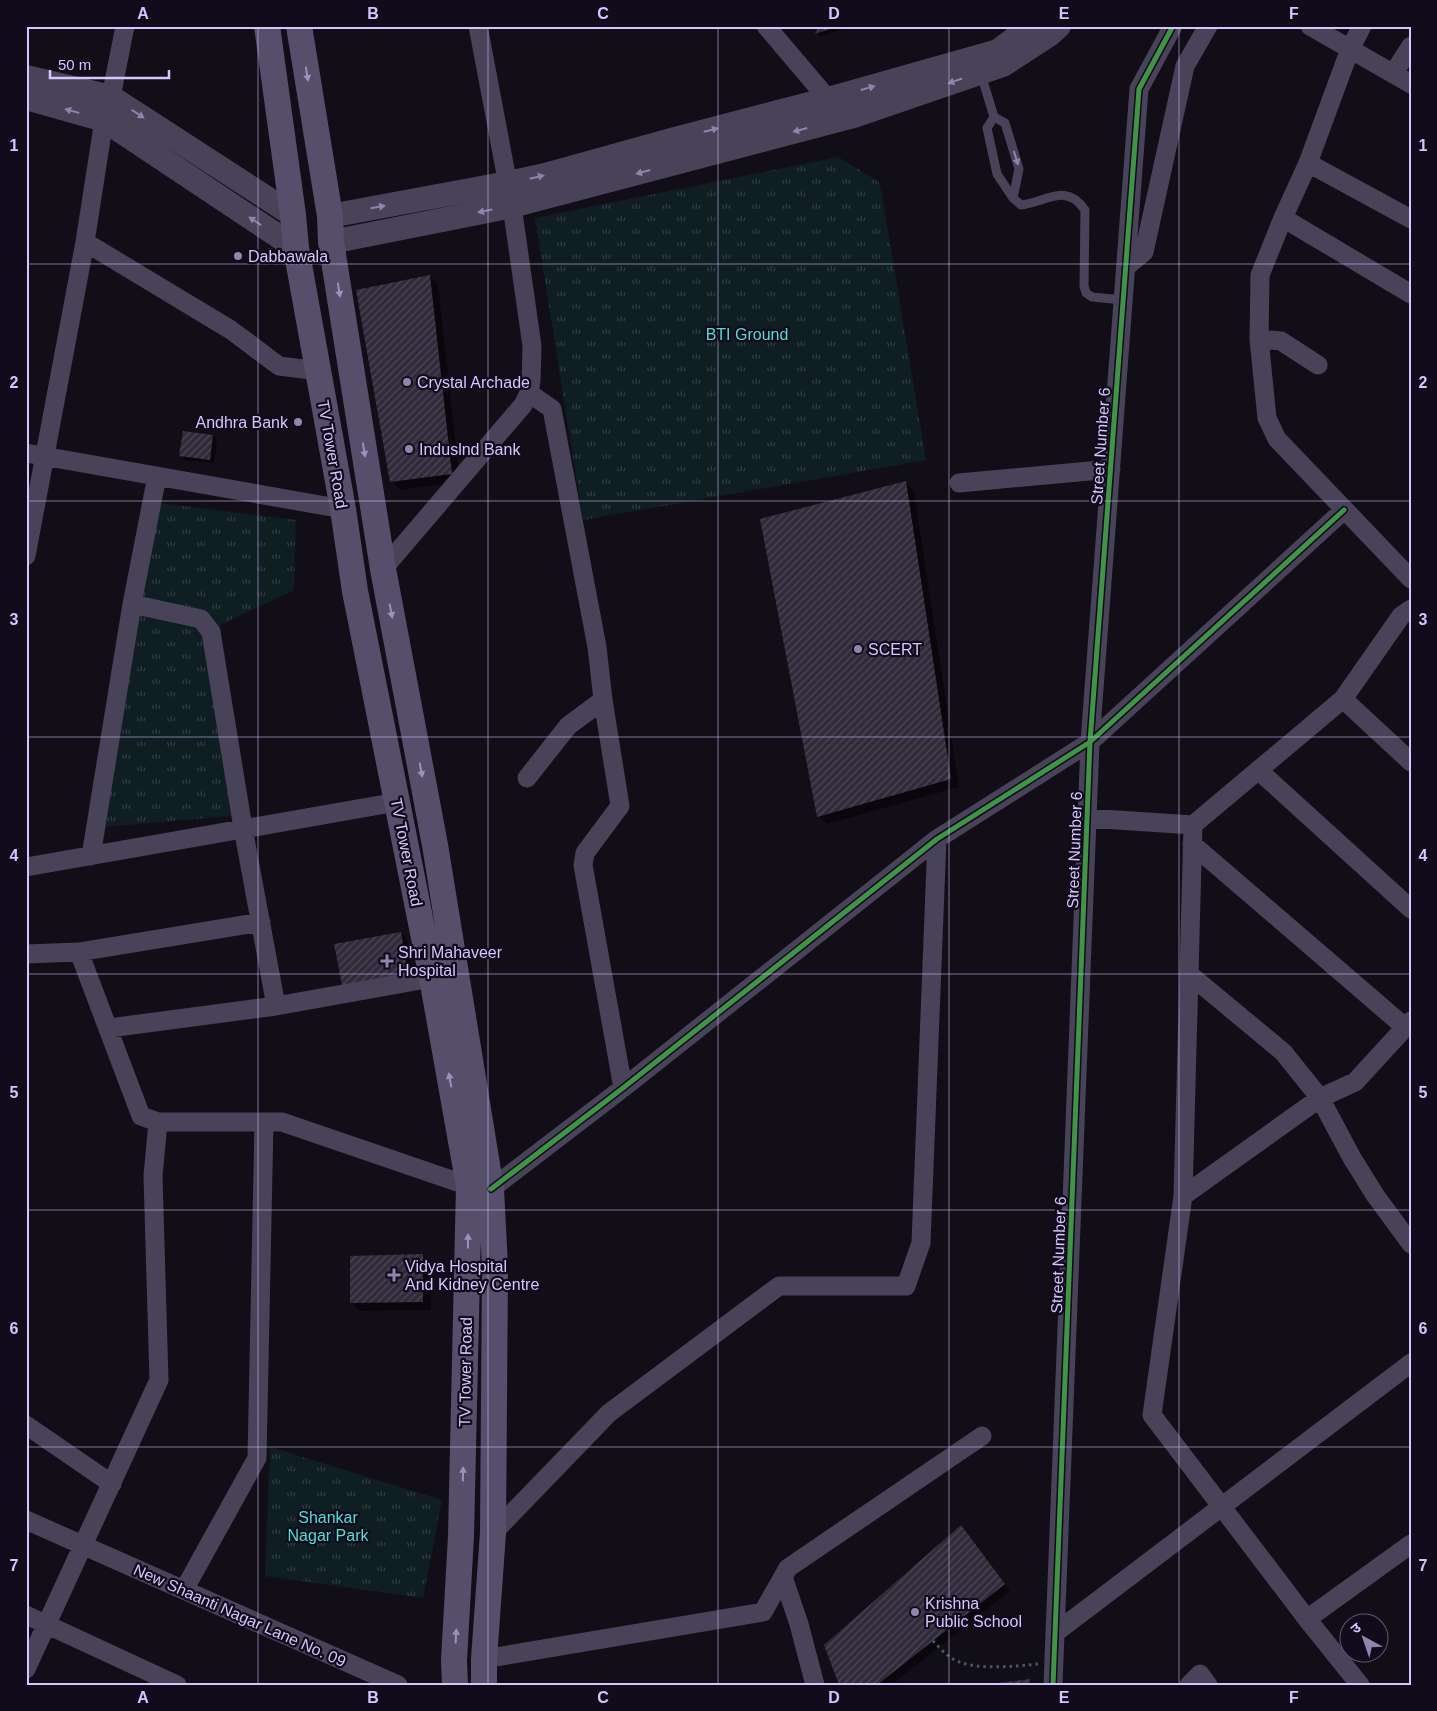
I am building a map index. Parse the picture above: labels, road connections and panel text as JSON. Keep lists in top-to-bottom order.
{
  "streets": {
    "main road": ["TV Tower Road"],
    "street": ["Street Number 6", "New Shaanti Nagar Lane No. 09"]
  },
  "parks": ["BTI Ground", "Shankar Nagar Park"],
  "places": {
    "other": [
      "Dabbawala",
      "Crystal Archade",
      "Andhra Bank",
      "Induslnd Bank",
      "SCERT",
      "Krishna Public School"
    ],
    "health": ["Shri Mahaveer Hospital", "Vidya Hospital And Kidney Centre"]
  },
  "scale_bar": "50 m",
  "north": "top left",
  "grid": {
    "columns": [
      "A",
      "B",
      "C",
      "D",
      "E",
      "F"
    ],
    "rows": [
      "1",
      "2",
      "3",
      "4",
      "5",
      "6",
      "7"
    ]
  }
}
